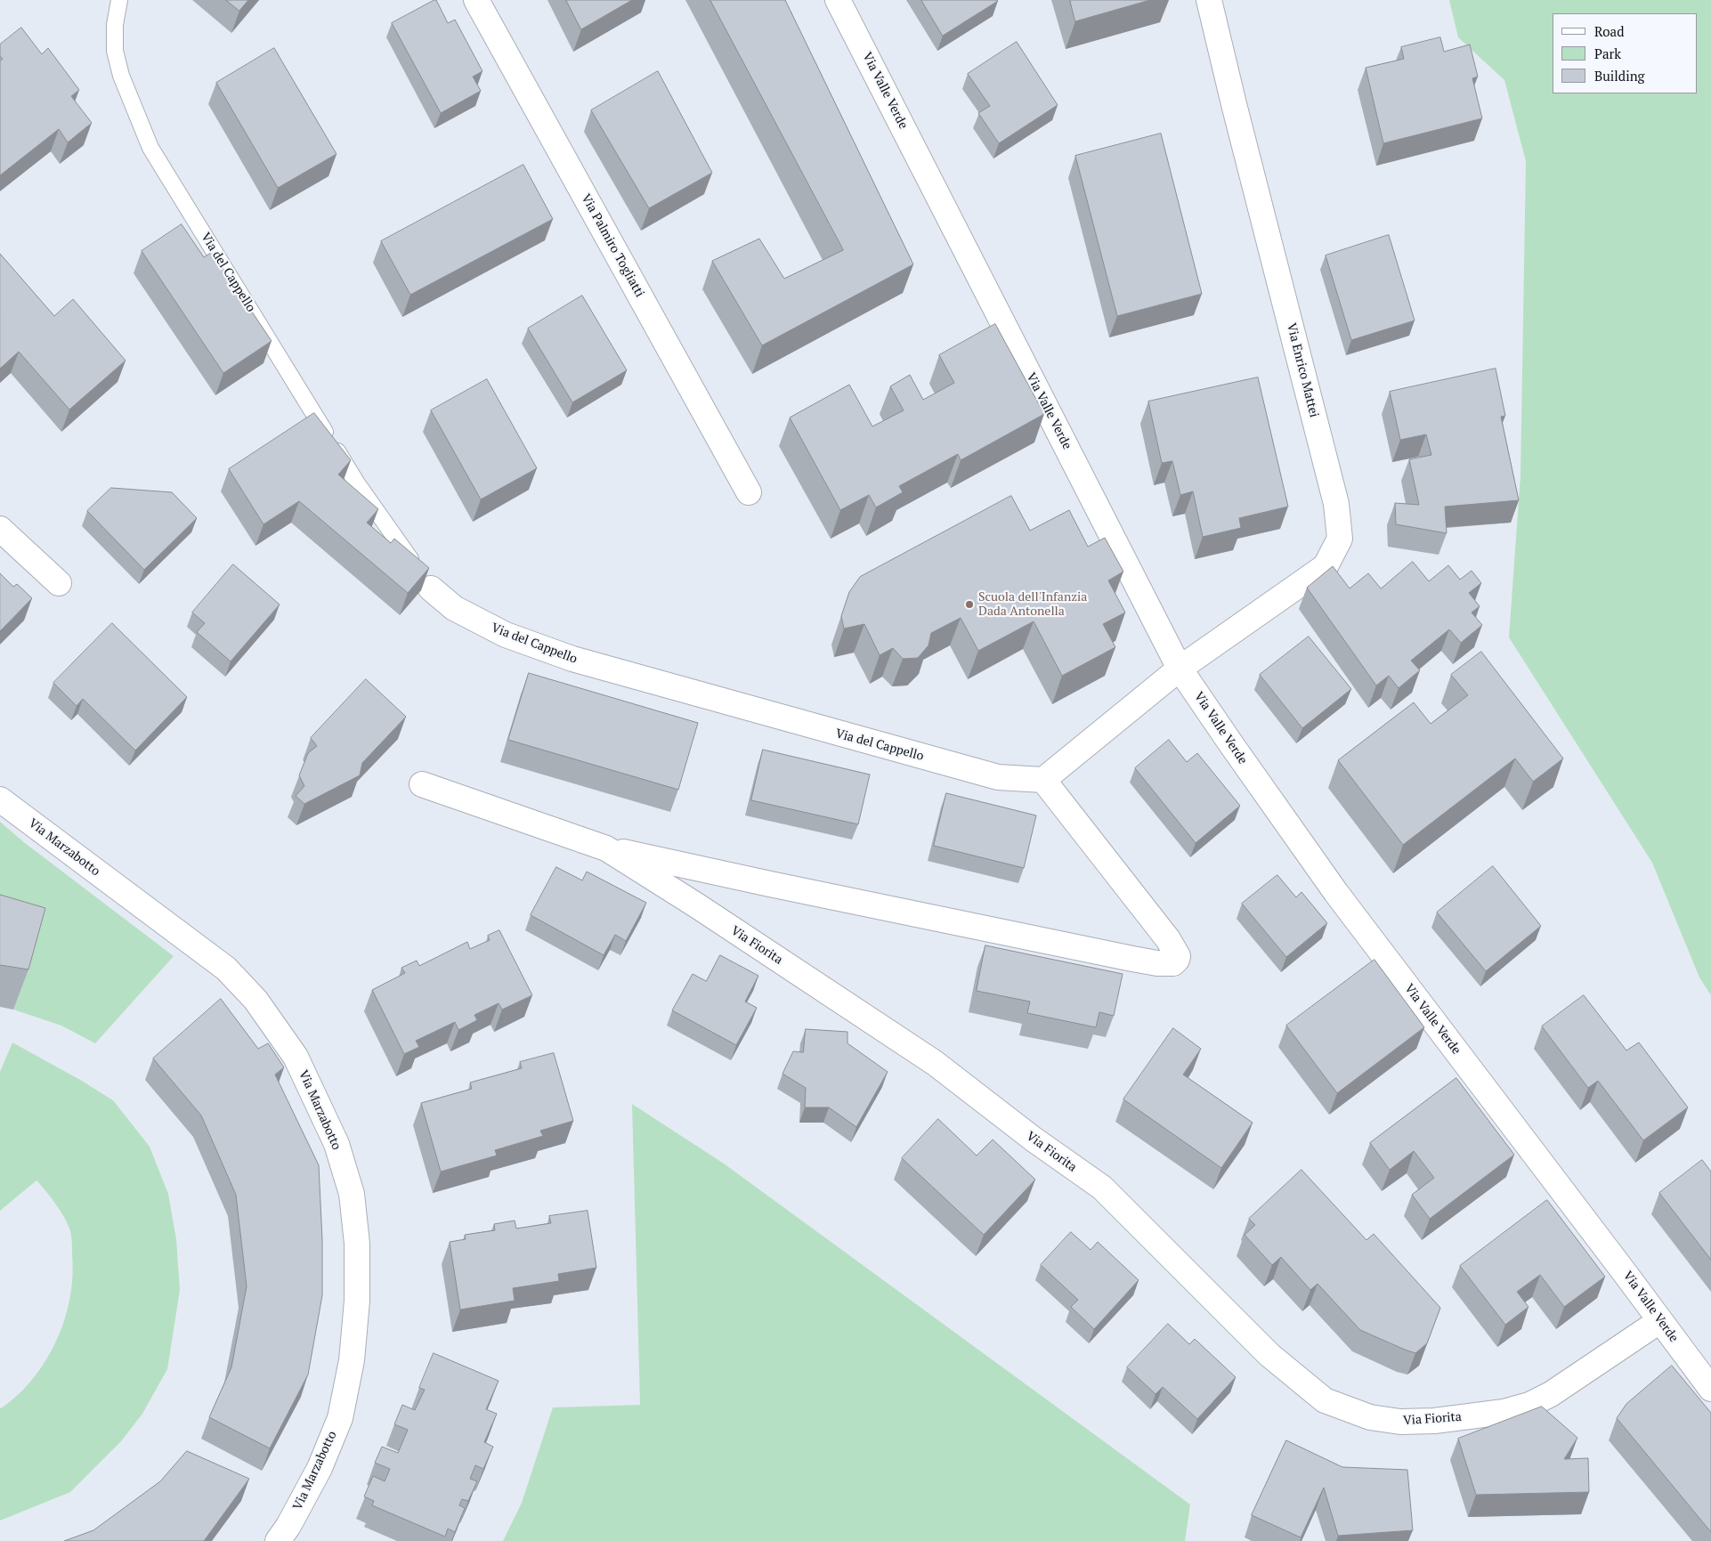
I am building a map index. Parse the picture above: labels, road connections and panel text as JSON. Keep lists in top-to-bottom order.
{
  "streets": {
    "street": [
      "Via Valle Verde",
      "Via Palmiro Togliatti",
      "Via del Cappello",
      "Via Enrico Mattei",
      "Via Marzabotto",
      "Via Fiorita"
    ]
  },
  "crossings": [
    ["Via Valle Verde", "Via Enrico Mattei"],
    ["Via Valle Verde", "Via Fiorita"]
  ],
  "places": ["Scuola dell'Infanzia Dada Antonella"],
  "legend": ["Road", "Park", "Building"]
}
